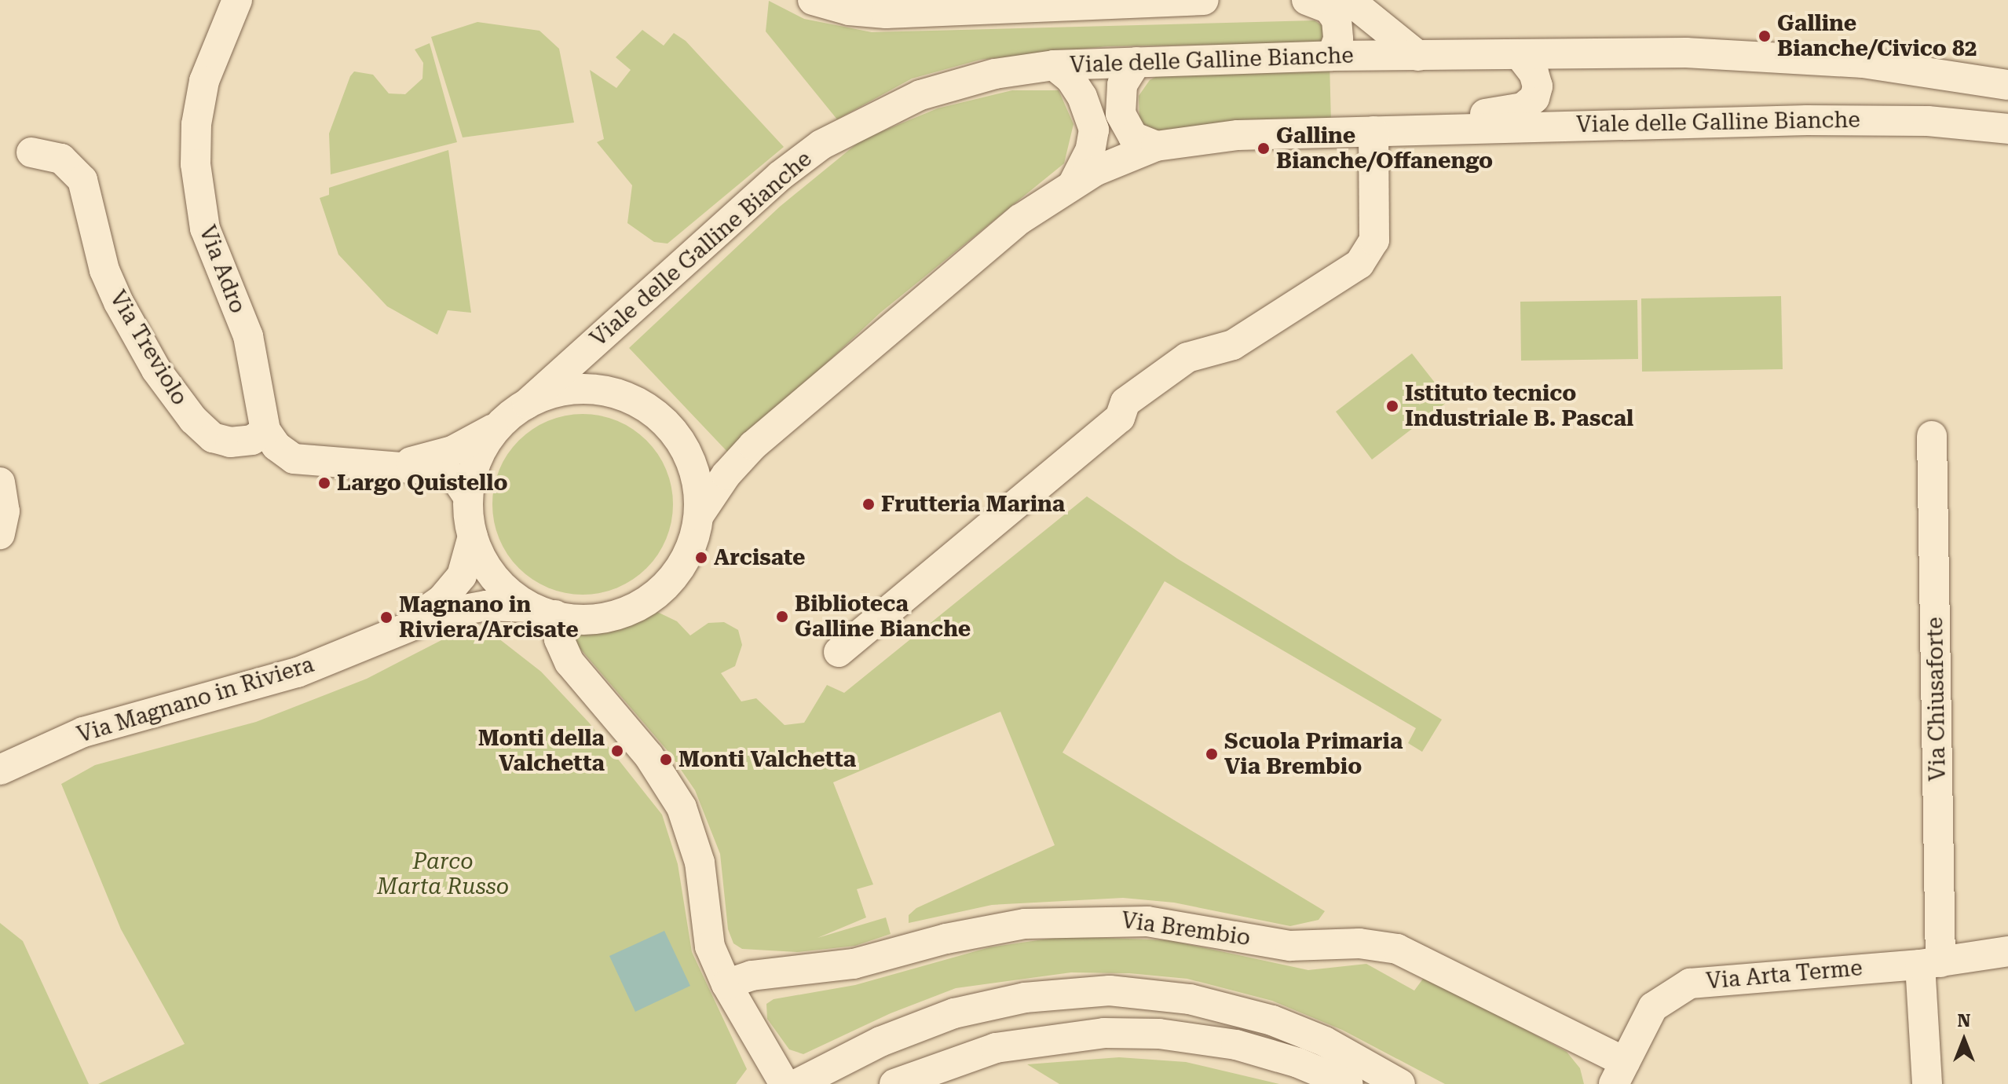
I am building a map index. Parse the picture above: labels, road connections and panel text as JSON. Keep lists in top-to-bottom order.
{
  "streets": {
    "street": [
      "Viale delle Galline Bianche",
      "Via Adro",
      "Via Treviolo",
      "Via Chiusaforte",
      "Via Magnano in Riviera",
      "Via Brembio",
      "Via Arta Terme"
    ]
  },
  "crossings": [
    ["Viale delle Galline Bianche", "Via Magnano in Riviera"],
    ["Via Adro", "Via Treviolo"],
    ["Via Chiusaforte", "Via Arta Terme"],
    ["Via Brembio", "Via Arta Terme"]
  ],
  "parks": ["Parco Marta Russo"],
  "places": [
    "Galline Bianche/Civico 82",
    "Galline Bianche/Offanengo",
    "Istituto tecnico Industriale B. Pascal",
    "Largo Quistello",
    "Frutteria Marina",
    "Arcisate",
    "Biblioteca Galline Bianche",
    "Magnano in Riviera/Arcisate",
    "Monti della Valchetta",
    "Scuola Primaria Via Brembio",
    "Monti Valchetta"
  ],
  "north": "top"
}
